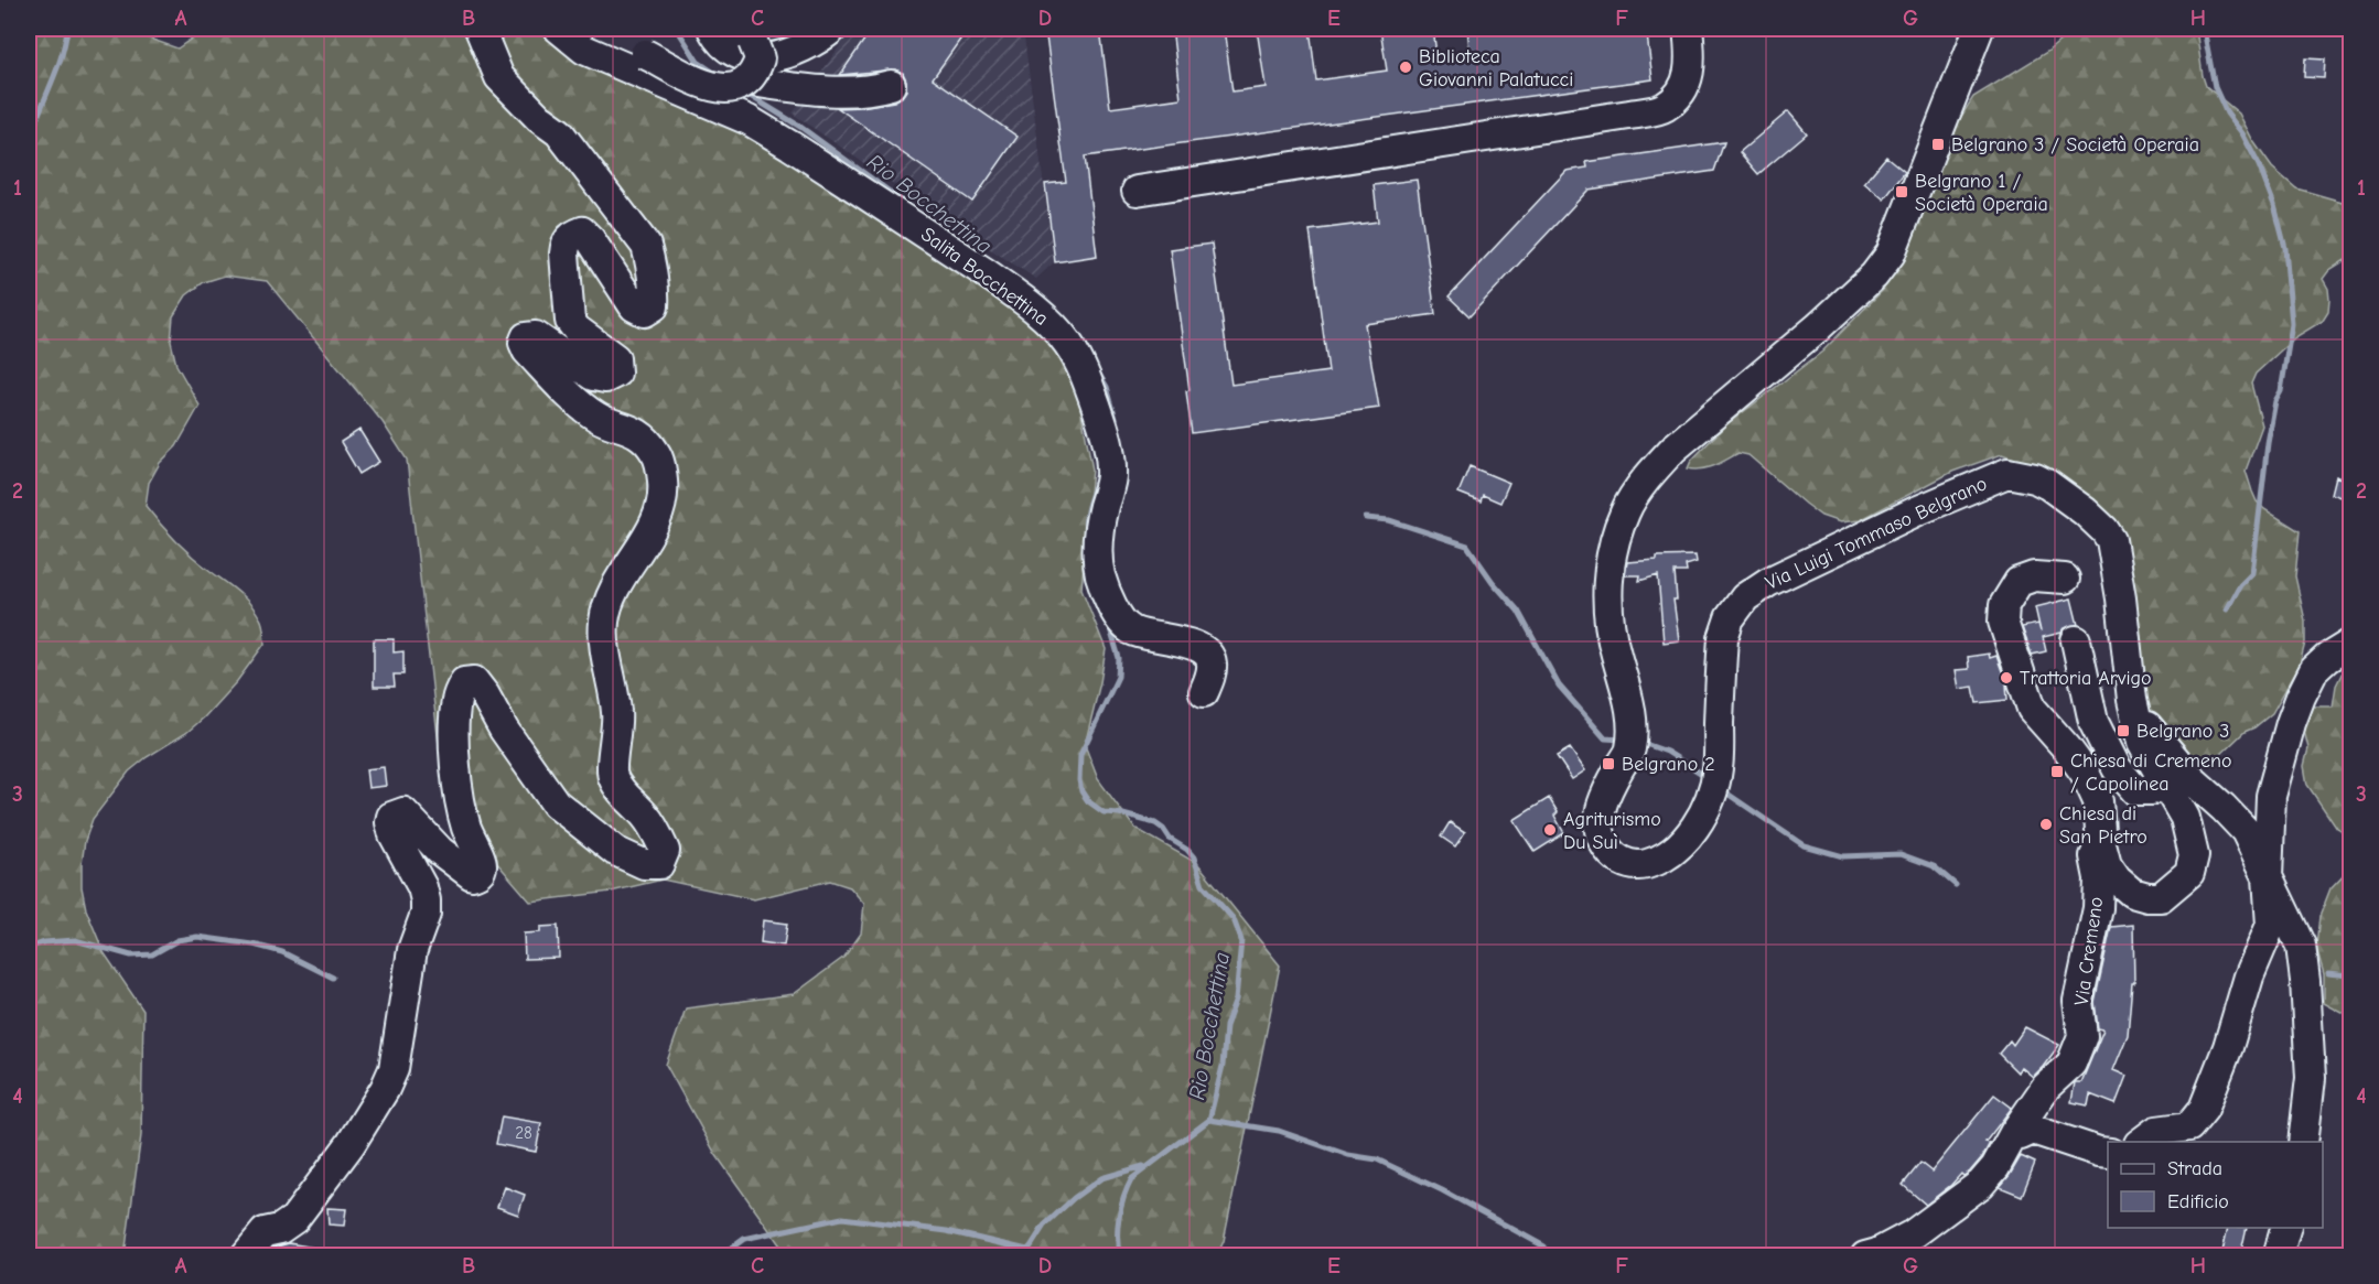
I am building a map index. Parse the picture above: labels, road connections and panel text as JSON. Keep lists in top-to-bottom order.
{
  "streets": {
    "street": ["Salita Bocchettina", "Via Luigi Tommaso Belgrano", "Via Cremeno"]
  },
  "crossings": [
    ["Via Luigi Tommaso Belgrano", "Via Cremeno"]
  ],
  "water": ["Rio Bocchettina"],
  "places": {
    "other": [
      "Biblioteca Giovanni Palatucci",
      "Trattoria Arvigo",
      "Chiesa di San Pietro",
      "Agriturismo Du Suì"
    ],
    "transit": [
      "Belgrano 3 / Società Operaia",
      "Belgrano 1 / Società Operaia",
      "Belgrano 3",
      "Belgrano 2",
      "Chiesa di Cremeno / Capolinea"
    ]
  },
  "house_numbers": ["28"],
  "legend": ["Strada", "Edificio"],
  "grid": {
    "columns": [
      "A",
      "B",
      "C",
      "D",
      "E",
      "F",
      "G",
      "H"
    ],
    "rows": [
      "1",
      "2",
      "3",
      "4"
    ]
  }
}
